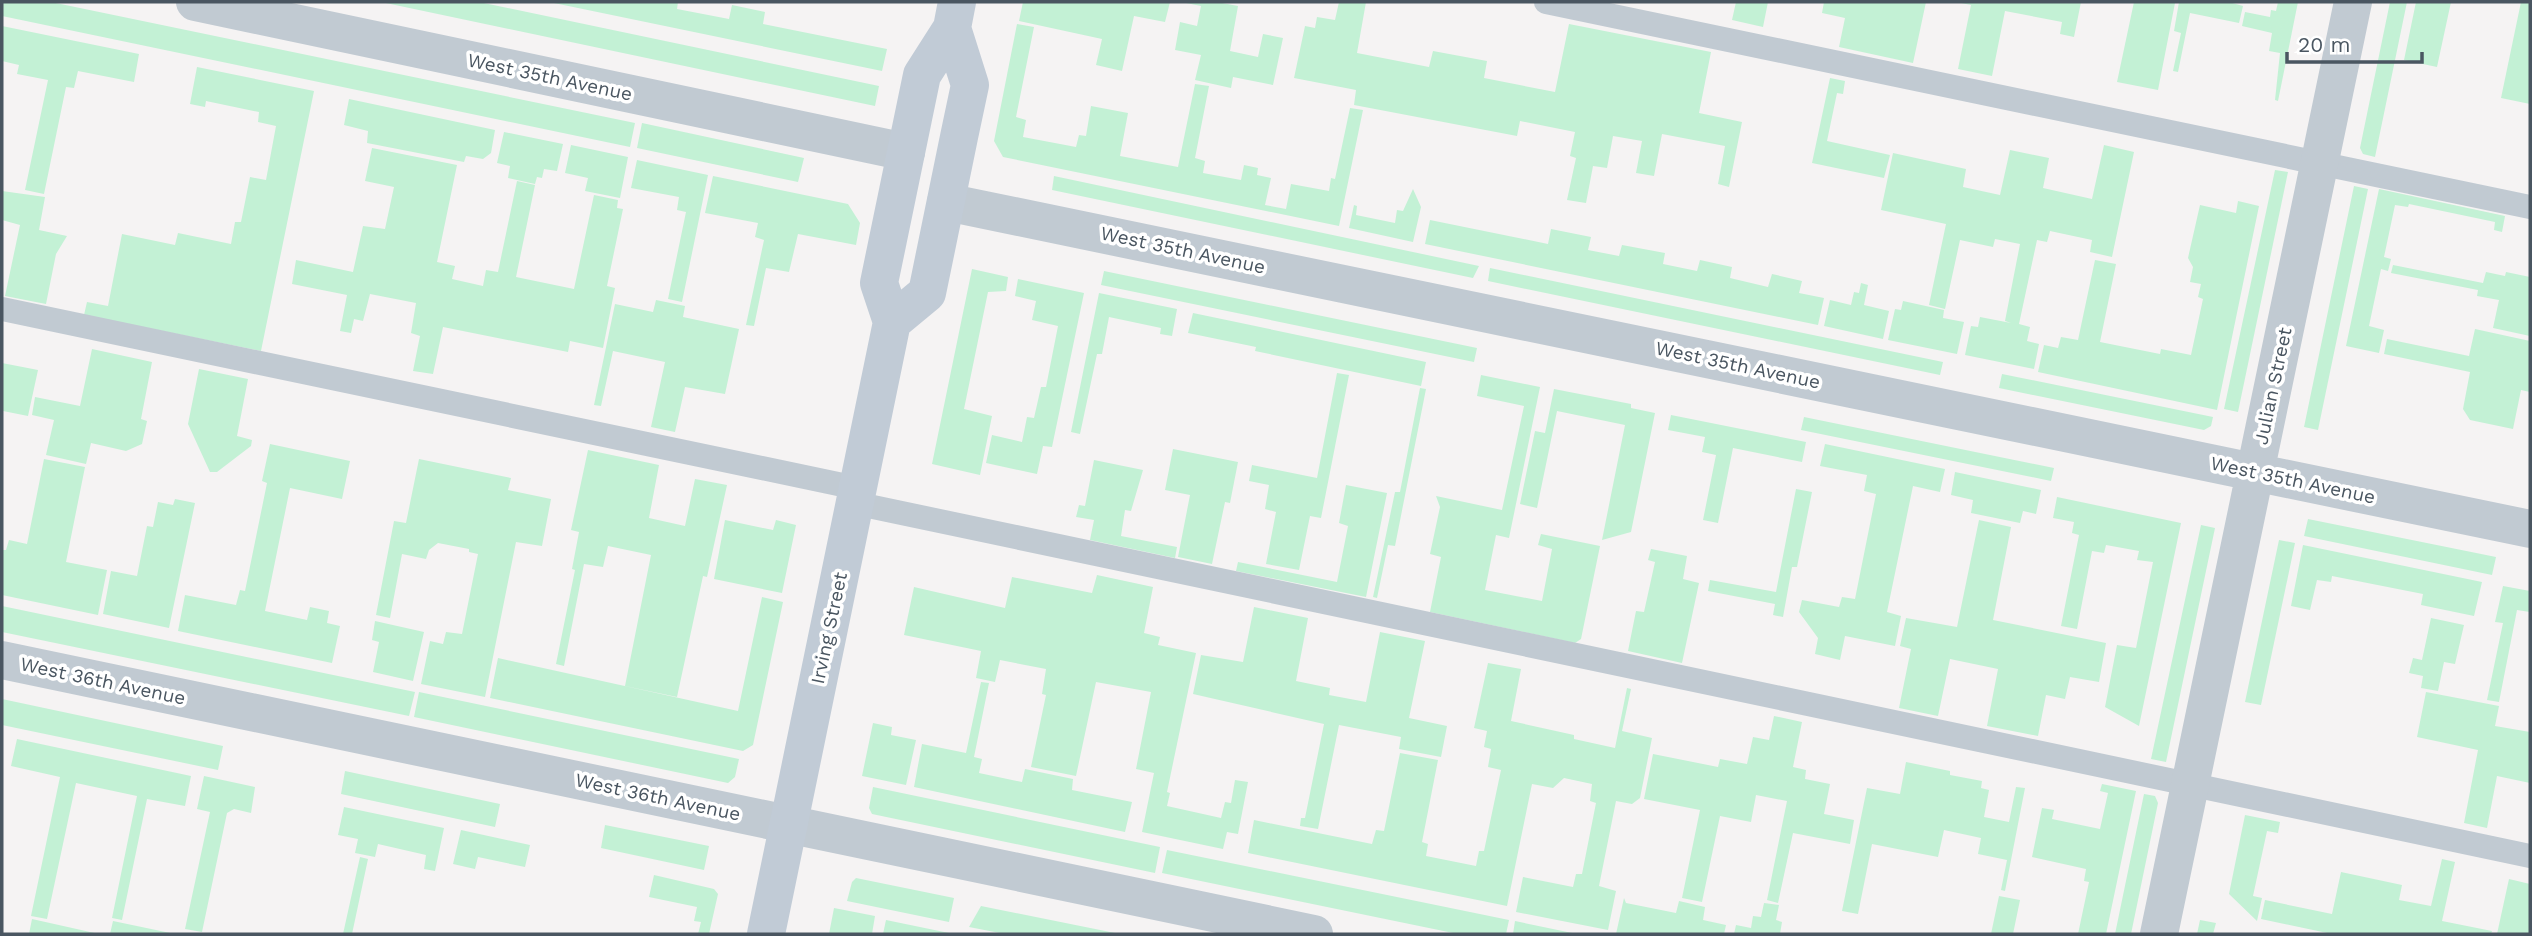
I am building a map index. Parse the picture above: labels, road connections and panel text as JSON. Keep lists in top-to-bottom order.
{
  "streets": {
    "main road": ["Irving Street"],
    "street": ["West 35th Avenue", "Julian Street", "West 36th Avenue"]
  },
  "crossings": [
    ["West 35th Avenue", "Julian Street"],
    ["Irving Street", "West 36th Avenue"]
  ],
  "scale_bar": "20 m"
}
